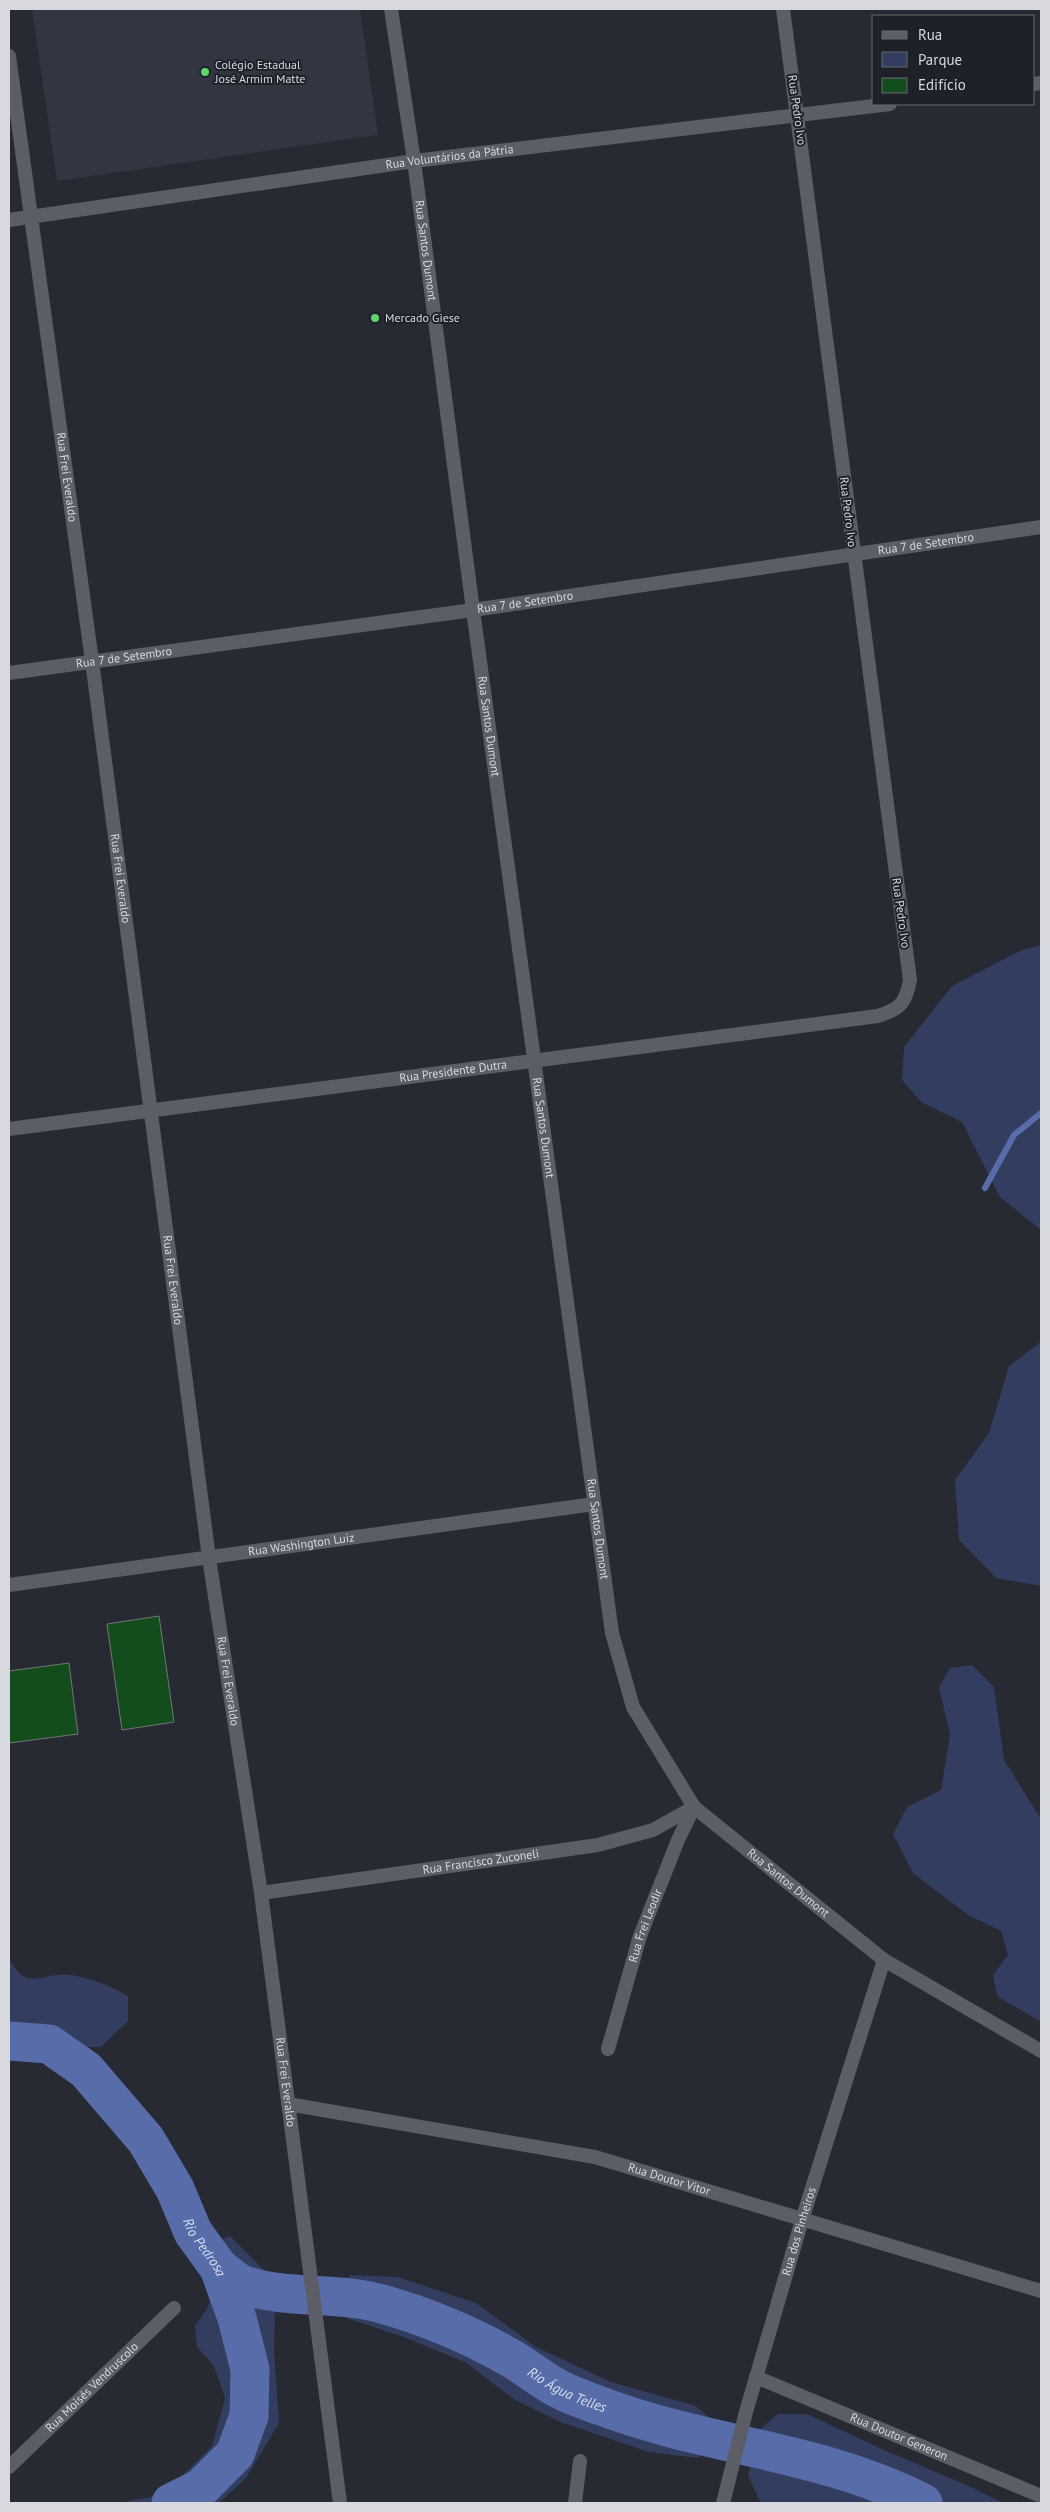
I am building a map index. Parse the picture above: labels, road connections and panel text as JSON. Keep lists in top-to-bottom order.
{
  "streets": {
    "street": [
      "Rua Pedro Ivo",
      "Rua Voluntários da Pátria",
      "Rua Santos Dumont",
      "Rua Frei Everaldo",
      "Rua 7 de Setembro",
      "Rua Presidente Dutra",
      "Rua Washington Luiz",
      "Rua Francisco Zuconeli",
      "Rua Frei Leodir",
      "Rua Doutor Vitor",
      "Rua dos Pinheiros",
      "Rua Moisés Vendruscolo",
      "Rua Doutor Generon"
    ]
  },
  "crossings": [
    ["Rua Pedro Ivo", "Rua Voluntários da Pátria"],
    ["Rua Pedro Ivo", "Rua 7 de Setembro"],
    ["Rua Pedro Ivo", "Rua Presidente Dutra"],
    ["Rua Voluntários da Pátria", "Rua Santos Dumont"],
    ["Rua Voluntários da Pátria", "Rua Frei Everaldo"],
    ["Rua Santos Dumont", "Rua 7 de Setembro"],
    ["Rua Santos Dumont", "Rua Presidente Dutra"],
    ["Rua Santos Dumont", "Rua Washington Luiz"],
    ["Rua Santos Dumont", "Rua Francisco Zuconeli"],
    ["Rua Santos Dumont", "Rua Frei Leodir"],
    ["Rua Santos Dumont", "Rua dos Pinheiros"],
    ["Rua Frei Everaldo", "Rua 7 de Setembro"],
    ["Rua Frei Everaldo", "Rua Presidente Dutra"],
    ["Rua Frei Everaldo", "Rua Washington Luiz"],
    ["Rua Frei Everaldo", "Rua Francisco Zuconeli"],
    ["Rua Frei Everaldo", "Rua Doutor Vitor"],
    ["Rua Francisco Zuconeli", "Rua Frei Leodir"],
    ["Rua Doutor Vitor", "Rua dos Pinheiros"],
    ["Rua dos Pinheiros", "Rua Doutor Generon"]
  ],
  "water": ["Rio Pedrosa", "Rio Água Telles"],
  "places": ["Colégio Estadual José Armim Matte", "Mercado Giese"],
  "legend": ["Rua", "Parque", "Edifício"]
}
